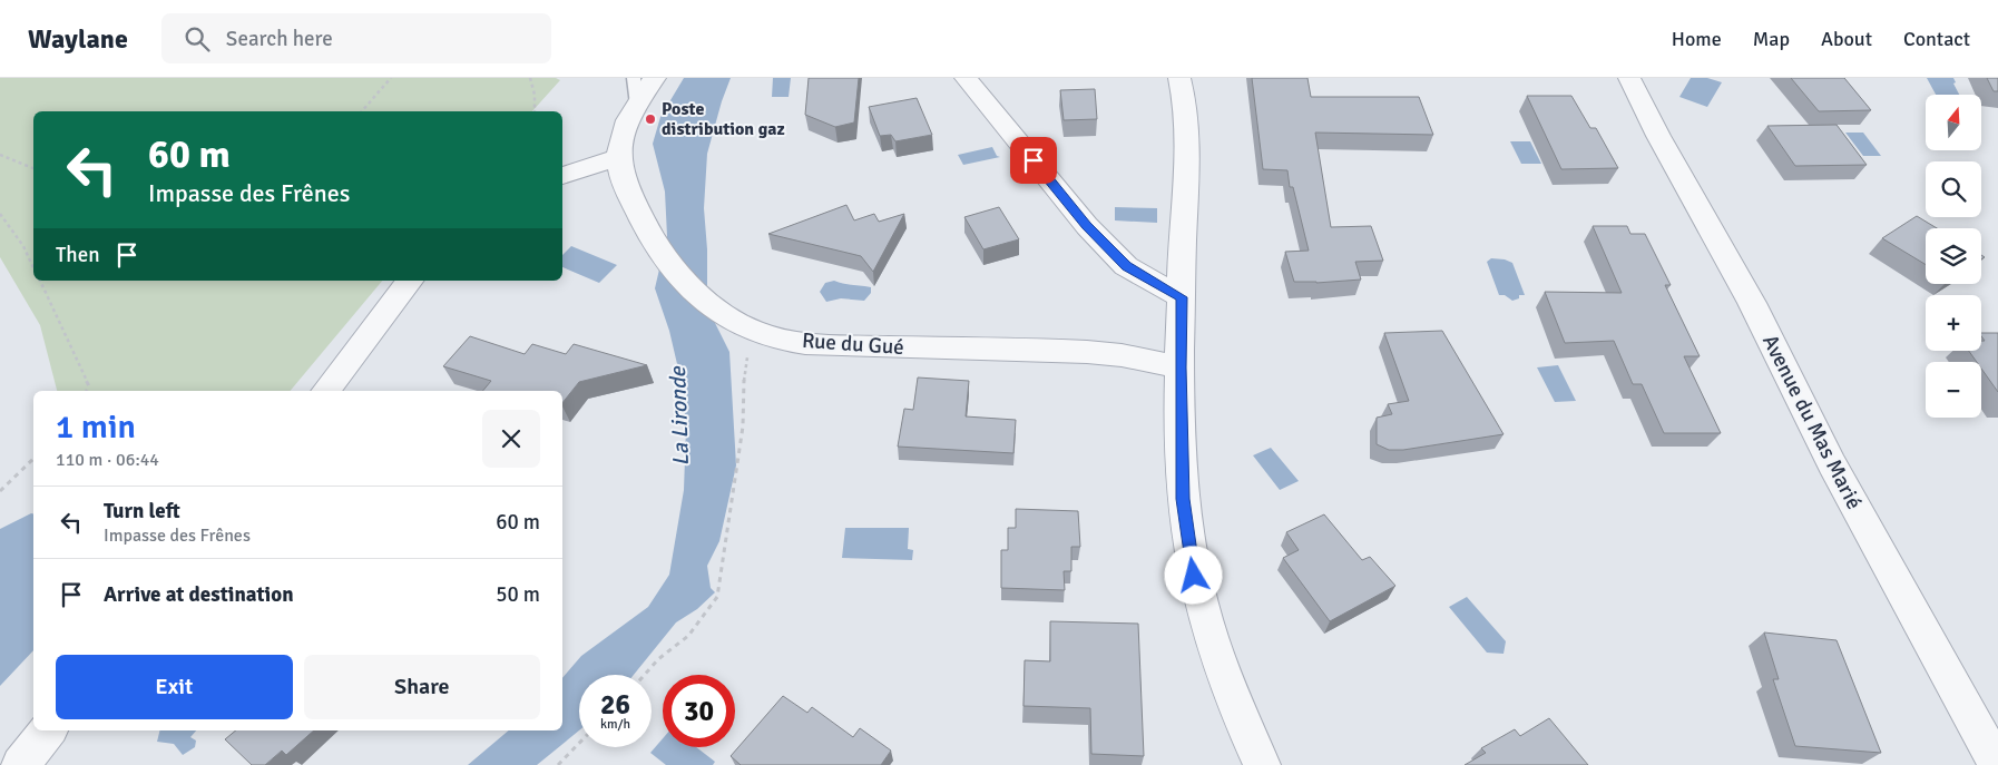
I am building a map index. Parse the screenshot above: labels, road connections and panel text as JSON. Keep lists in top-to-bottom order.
{
  "streets": {
    "street": ["Rue du Gué", "Avenue du Mas Marié"]
  },
  "water": ["La Lironde"],
  "places": ["Poste distribution gaz"],
  "north": "top",
  "page": {
    "header": "Waylane",
    "search": "Search here",
    "nav": [
      "Home",
      "Map",
      "About",
      "Contact"
    ],
    "map_buttons": ["+", "−"],
    "turn": ["60 m", "Impasse des Frênes"],
    "then": "Then",
    "heading": ["1 min", "110 m · 06:44"],
    "list": [
      {
        "name": "Turn left",
        "note": "Impasse des Frênes",
        "value": "60 m"
      },
      {
        "name": "Arrive at destination",
        "value": "50 m"
      }
    ],
    "buttons": ["Exit", "Share"],
    "speed": "26 km/h",
    "limit": "30"
  }
}
